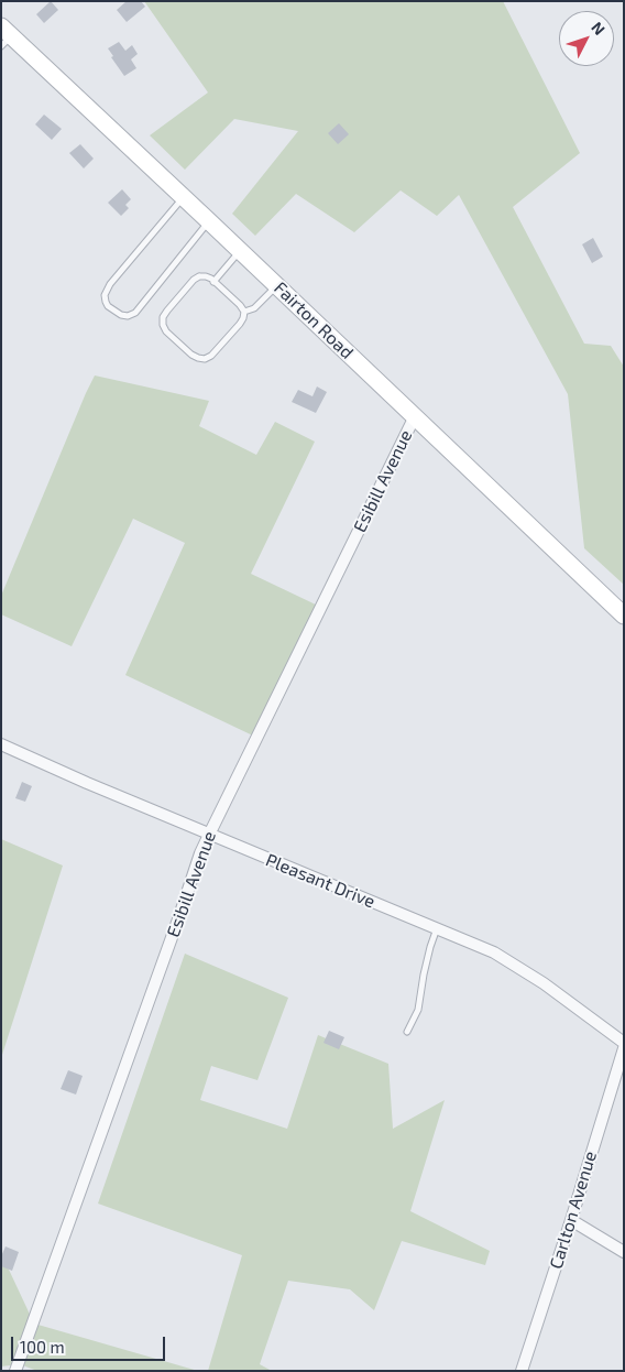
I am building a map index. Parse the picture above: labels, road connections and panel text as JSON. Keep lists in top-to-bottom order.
{
  "streets": {
    "main road": ["Fairton Road"],
    "street": ["Esibill Avenue", "Pleasant Drive", "Carlton Avenue"]
  },
  "crossings": [
    ["Fairton Road", "Esibill Avenue"],
    ["Esibill Avenue", "Pleasant Drive"]
  ],
  "scale_bar": "100 m",
  "north": "top right"
}
